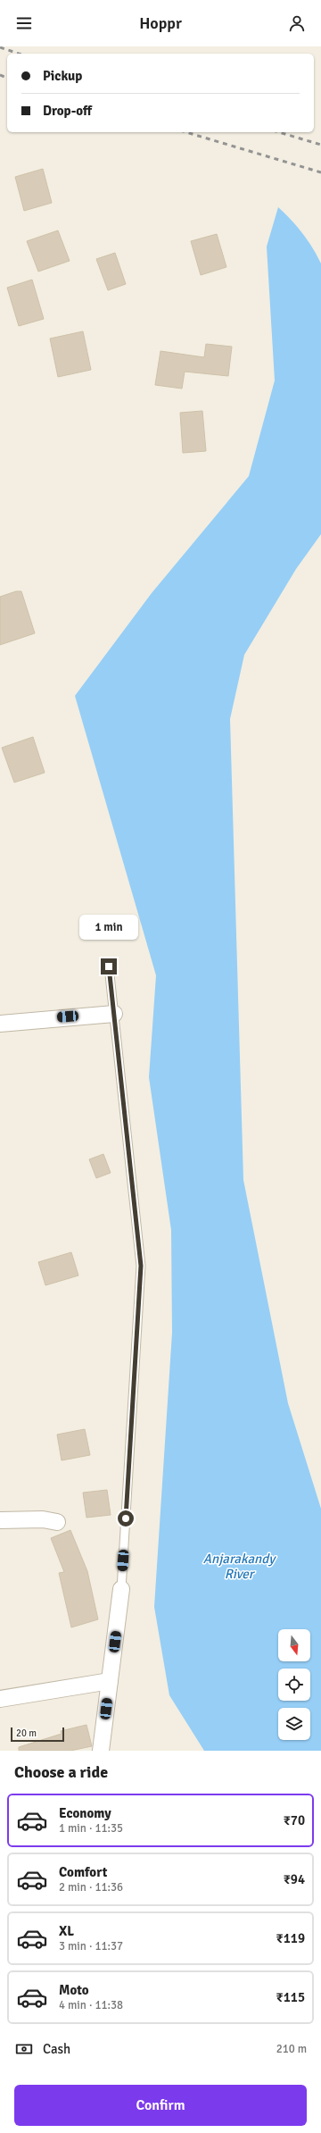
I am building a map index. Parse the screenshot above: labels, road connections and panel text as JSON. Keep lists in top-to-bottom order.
{
  "water": ["Anjarakandy River"],
  "scale_bar": "20 m",
  "north": "bottom",
  "page": {
    "header": "Hoppr",
    "banner": ["Pickup", "Drop-off"],
    "bubble": "1 min",
    "scale": "20 m",
    "heading": "Choose a ride",
    "list": [
      {
        "name": "Economy",
        "note": "1 min · 11:35",
        "value": "₹70"
      },
      {
        "name": "Comfort",
        "note": "2 min · 11:36",
        "value": "₹94"
      },
      {
        "name": "XL",
        "note": "3 min · 11:37",
        "value": "₹119"
      },
      {
        "name": "Moto",
        "note": "4 min · 11:38",
        "value": "₹115"
      }
    ],
    "pay": ["Cash", "210 m"],
    "buttons": "Confirm"
  }
}
